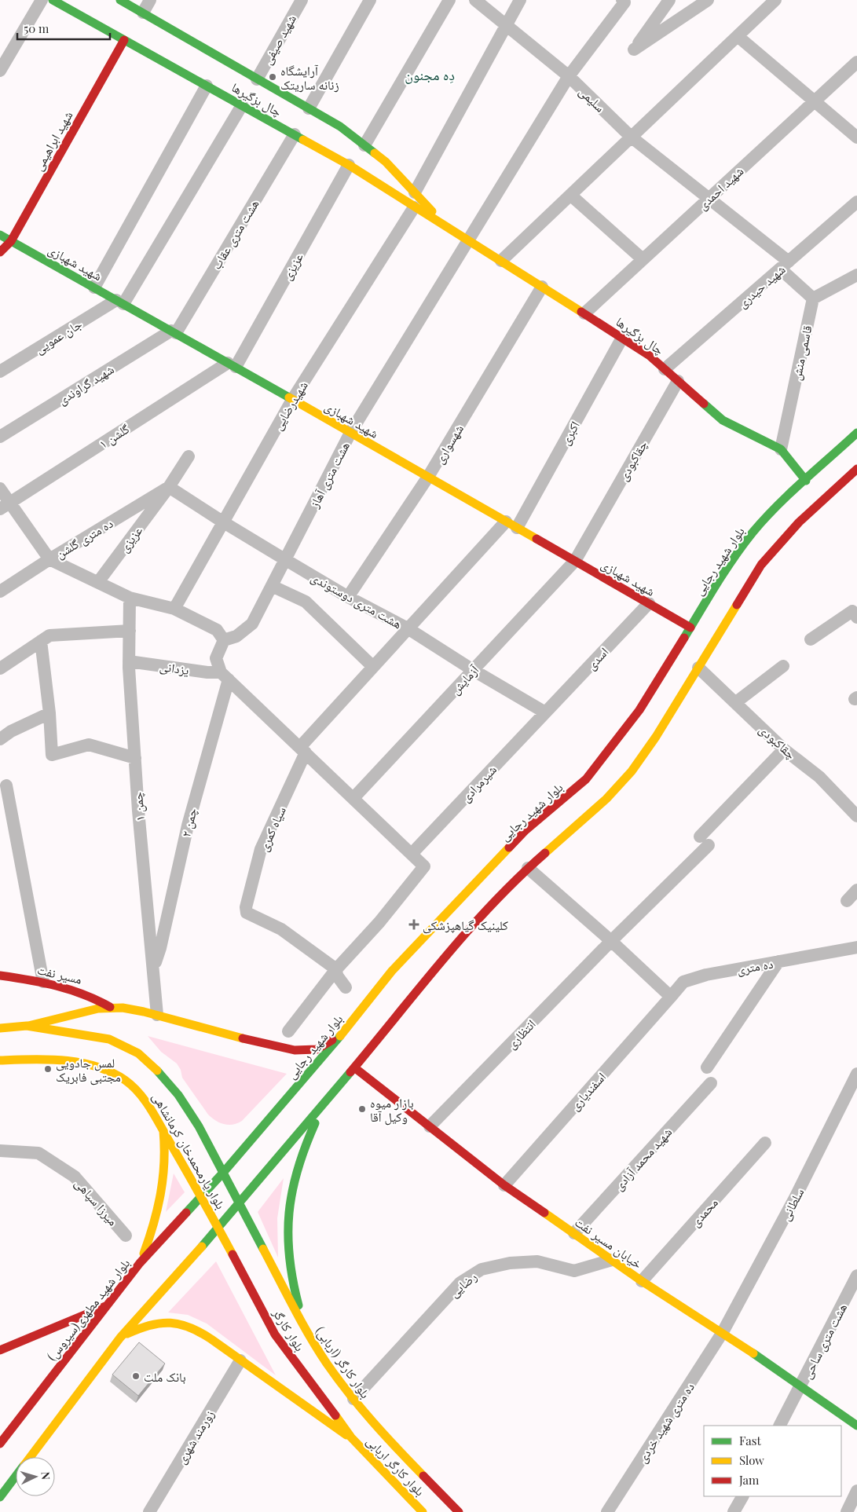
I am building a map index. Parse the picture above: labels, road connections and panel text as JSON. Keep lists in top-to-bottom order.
{
  "streets": {
    "main road": [
      "چال بزگیرها",
      "شهید ابراهیمی",
      "شهید شهبازی",
      "بلوار شهید رجایی",
      "مسیر نفت",
      "بلوار یارمحمدخان کرمانشاهی",
      "خیابان مسیر نفت",
      "بلوار شهید مطهری(سیروس)",
      "بلوار کارگر",
      "بلوار کارگر (اربابی)",
      "بلوار کارگر اربابی"
    ],
    "street": [
      "شهید صیفی",
      "سلیمی",
      "شهید احمدی",
      "هشت متری عقاب",
      "عزیزی",
      "شهید حیدری",
      "جان عمویی",
      "قاسمی منش",
      "شهید گراوندی",
      "شهیدرضایی",
      "اکبری",
      "گلشن ۱",
      "شهسواری",
      "چقاکبودی",
      "هشت متری آهاز",
      "ده متری گلشن",
      "هشت متری دوستوندی",
      "اسدی",
      "یزدانی",
      "آزمایش",
      "شیرمرادی",
      "چمن ۱",
      "چمن ۲",
      "سیاه کمری",
      "ده متری",
      "انتظاری",
      "اسفندیاری",
      "شهید محمد آزادی",
      "میرزا سپاهی",
      "سلطانی",
      "محمدی",
      "رضایی",
      "هشت متری ساحی",
      "ده متری شهید خردی",
      "زورمند شهری"
    ]
  },
  "crossings": [
    ["شهید صیفی", "چال بزگیرها"],
    ["چال بزگیرها", "شهید ابراهیمی"],
    ["چال بزگیرها", "شهید احمدی"],
    ["چال بزگیرها", "هشت متری عقاب"],
    ["چال بزگیرها", "عزیزی"],
    ["چال بزگیرها", "شهید حیدری"],
    ["چال بزگیرها", "قاسمی منش"],
    ["چال بزگیرها", "شهیدرضایی"],
    ["چال بزگیرها", "اکبری"],
    ["چال بزگیرها", "شهسواری"],
    ["چال بزگیرها", "چقاکبودی"],
    ["چال بزگیرها", "هشت متری آهاز"],
    ["چال بزگیرها", "بلوار شهید رجایی"],
    ["سلیمی", "شهید احمدی"],
    ["سلیمی", "شهید حیدری"],
    ["سلیمی", "هشت متری آهاز"],
    ["شهید ابراهیمی", "شهید شهبازی"],
    ["هشت متری عقاب", "شهید شهبازی"],
    ["هشت متری عقاب", "شهید گراوندی"],
    ["شهید شهبازی", "عزیزی"],
    ["شهید شهبازی", "جان عمویی"],
    ["شهید شهبازی", "شهید گراوندی"],
    ["شهید شهبازی", "شهیدرضایی"],
    ["شهید شهبازی", "اکبری"],
    ["شهید شهبازی", "گلشن ۱"],
    ["شهید شهبازی", "شهسواری"],
    ["شهید شهبازی", "چقاکبودی"],
    ["شهید شهبازی", "هشت متری آهاز"],
    ["شهید شهبازی", "بلوار شهید رجایی"],
    ["شهید شهبازی", "اسدی"],
    ["شهید شهبازی", "آزمایش"],
    ["عزیزی", "گلشن ۱"],
    ["عزیزی", "ده متری گلشن"],
    ["عزیزی", "هشت متری دوستوندی"],
    ["شهیدرضایی", "هشت متری دوستوندی"],
    ["اکبری", "هشت متری دوستوندی"],
    ["اکبری", "سیاه کمری"],
    ["شهسواری", "هشت متری دوستوندی"],
    ["چقاکبودی", "آزمایش"],
    ["چقاکبودی", "انتظاری"],
    ["هشت متری آهاز", "هشت متری دوستوندی"],
    ["ده متری گلشن", "هشت متری دوستوندی"],
    ["بلوار شهید رجایی", "بلوار یارمحمدخان کرمانشاهی"],
    ["بلوار شهید رجایی", "بلوار شهید مطهری(سیروس)"],
    ["هشت متری دوستوندی", "اسدی"],
    ["هشت متری دوستوندی", "آزمایش"],
    ["هشت متری دوستوندی", "شیرمرادی"],
    ["هشت متری دوستوندی", "سیاه کمری"],
    ["اسدی", "شیرمرادی"],
    ["یزدانی", "چمن ۱"],
    ["یزدانی", "چمن ۲"],
    ["چمن ۱", "چمن ۲"],
    ["ده متری", "اسفندیاری"],
    ["انتظاری", "خیابان مسیر نفت"],
    ["اسفندیاری", "خیابان مسیر نفت"],
    ["بلوار یارمحمدخان کرمانشاهی", "بلوار شهید مطهری(سیروس)"],
    ["بلوار یارمحمدخان کرمانشاهی", "بلوار کارگر"],
    ["بلوار یارمحمدخان کرمانشاهی", "بلوار کارگر (اربابی)"],
    ["شهید محمد آزادی", "خیابان مسیر نفت"],
    ["سلطانی", "خیابان مسیر نفت"],
    ["سلطانی", "ده متری شهید خردی"],
    ["محمدی", "خیابان مسیر نفت"],
    ["خیابان مسیر نفت", "رضایی"],
    ["خیابان مسیر نفت", "هشت متری ساحی"],
    ["خیابان مسیر نفت", "ده متری شهید خردی"],
    ["رضایی", "بلوار کارگر (اربابی)"],
    ["بلوار کارگر", "بلوار کارگر اربابی"]
  ],
  "districts": ["دِه مجنون"],
  "places": {
    "other": [
      "آرایشگاه زنانه ساریتک",
      "لمس جادویی مجتبی فابریک",
      "بازار میوه وکیل آقا",
      "بانک ملت"
    ],
    "health": ["کلینیک گیاهپزشکی"]
  },
  "legend": ["Fast", "Slow", "Jam"],
  "scale_bar": "50 m",
  "north": "right"
}
